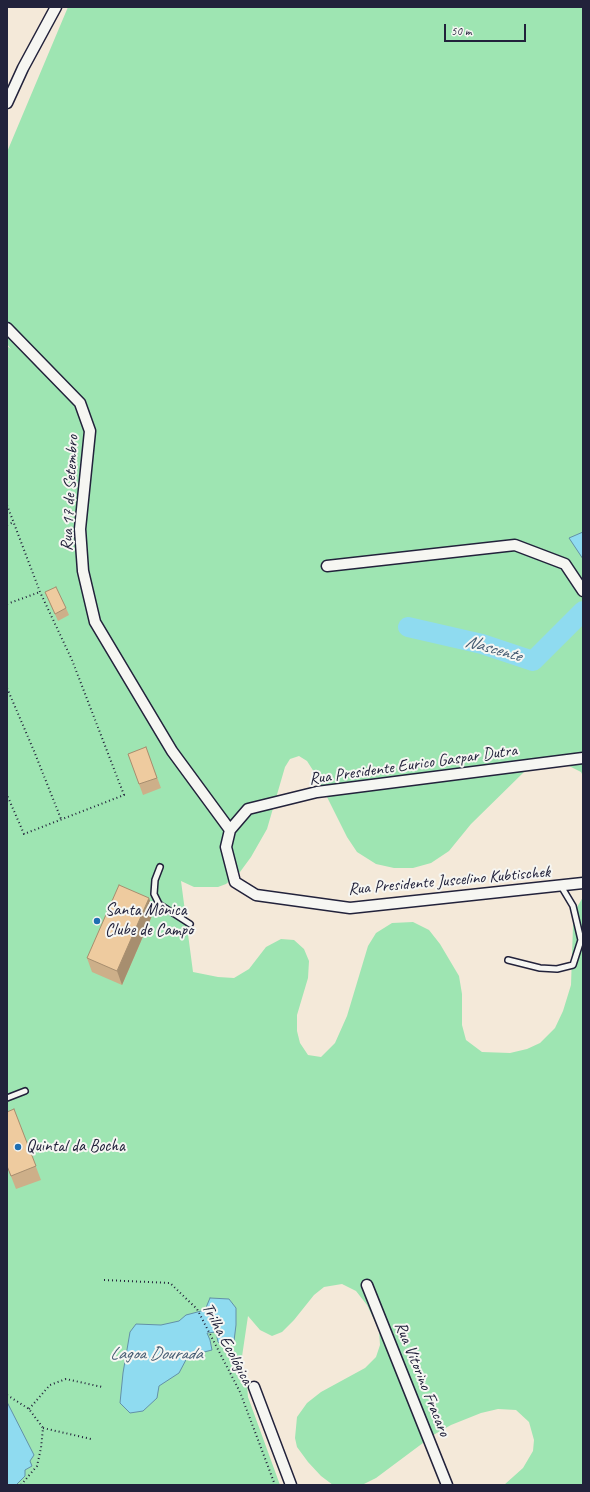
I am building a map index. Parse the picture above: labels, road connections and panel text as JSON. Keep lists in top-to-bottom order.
{
  "streets": {
    "street": [
      "Rua 17 de Setembro",
      "Rua Presidente Eurico Gaspar Dutra",
      "Rua Presidente Juscelino Kubtischek",
      "Rua Vitorino Fracaro"
    ],
    "path": ["Trilha Ecológica"]
  },
  "crossings": [
    ["Rua 17 de Setembro", "Rua Presidente Eurico Gaspar Dutra"],
    ["Rua 17 de Setembro", "Rua Presidente Juscelino Kubtischek"],
    ["Rua Presidente Eurico Gaspar Dutra", "Rua Presidente Juscelino Kubtischek"]
  ],
  "water": ["Nascente", "Lagoa Dourada"],
  "places": ["Santa Mônica Clube de Campo", "Quintal da Bocha"],
  "scale_bar": "50 m"
}
